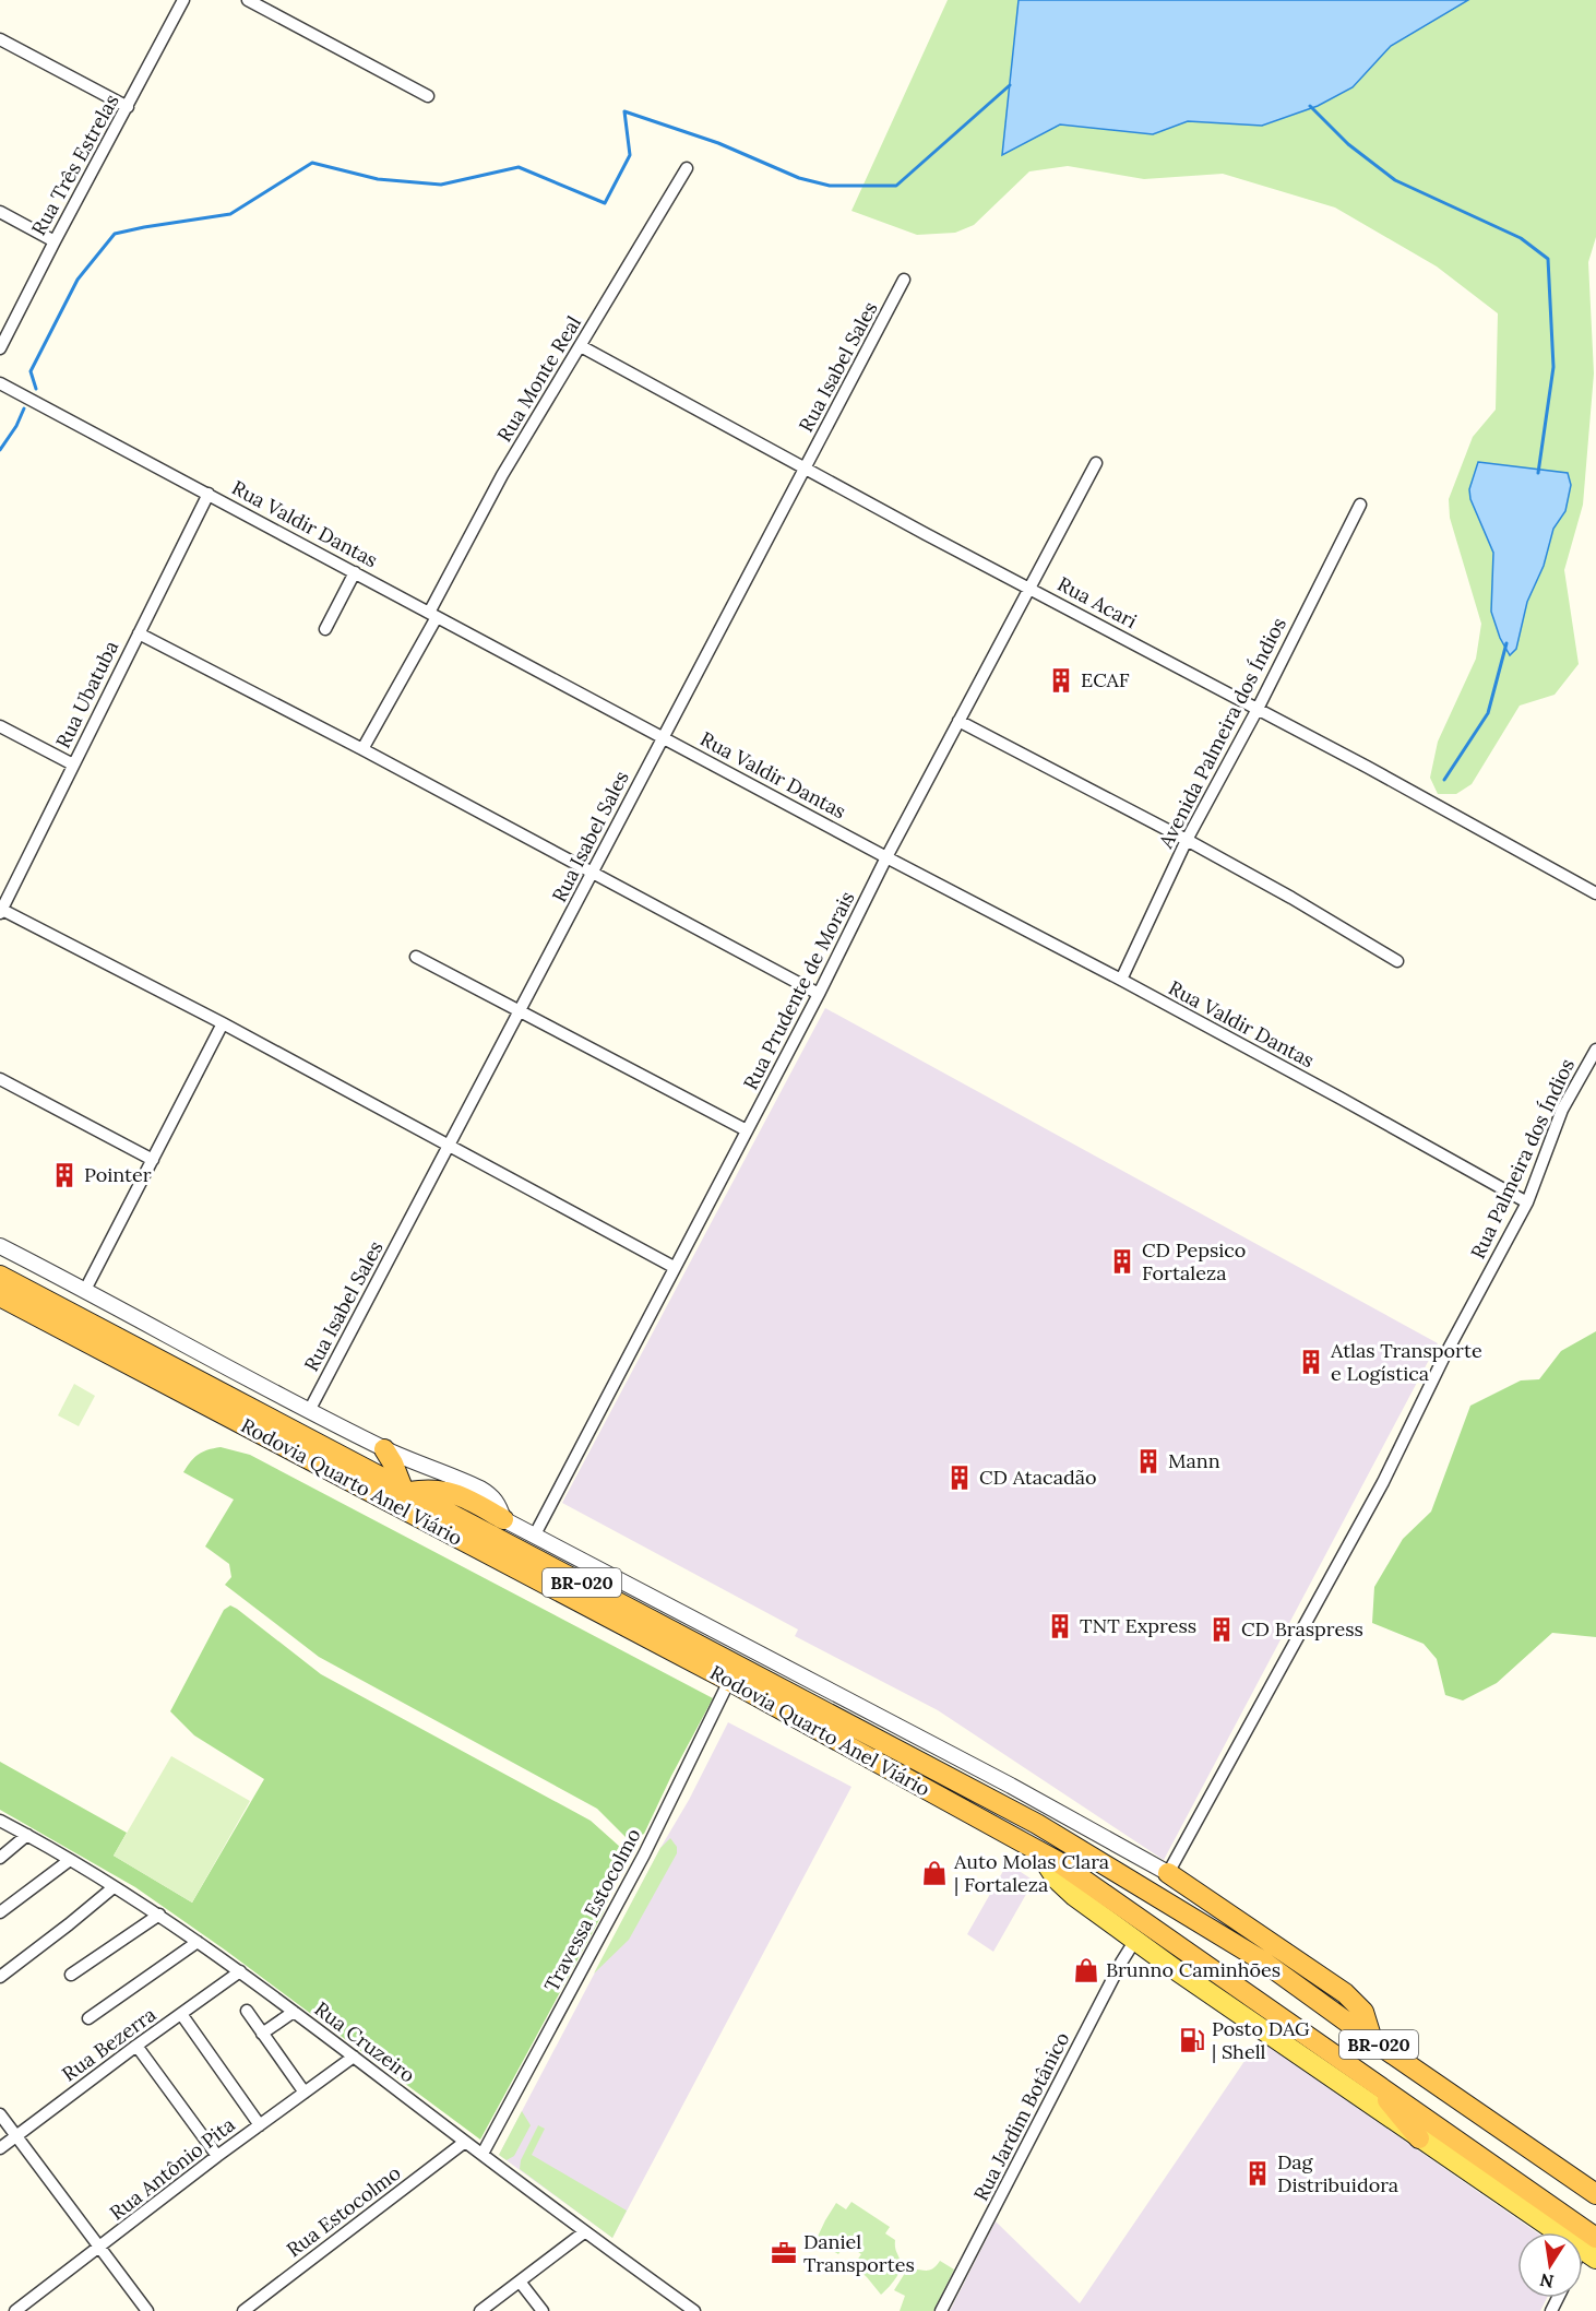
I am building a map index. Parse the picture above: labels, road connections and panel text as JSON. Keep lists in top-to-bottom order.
{
  "streets": {
    "highway": ["Rodovia Quarto Anel Viário", "BR-020"],
    "street": [
      "Rua Três Estrelas",
      "Rua Isabel Sales",
      "Rua Monte Real",
      "Rua Valdir Dantas",
      "Rua Acari",
      "Rua Ubatuba",
      "Avenida Palmeira dos Índios",
      "Rua Prudente de Morais",
      "Rua Palmeira dos Índios",
      "Travessa Estocolmo",
      "Rua Cruzeiro",
      "Rua Bezerra",
      "Rua Jardim Botânico",
      "Rua Antônio Pita",
      "Rua Estocolmo"
    ]
  },
  "crossings": [
    ["Rua Isabel Sales", "Rua Valdir Dantas"],
    ["Rua Isabel Sales", "Rua Acari"],
    ["Rua Monte Real", "Rua Valdir Dantas"],
    ["Rua Monte Real", "Rua Acari"],
    ["Rua Valdir Dantas", "Rua Ubatuba"],
    ["Rua Valdir Dantas", "Avenida Palmeira dos Índios"],
    ["Rua Valdir Dantas", "Rua Prudente de Morais"],
    ["Rua Valdir Dantas", "Rua Palmeira dos Índios"],
    ["Rua Acari", "Avenida Palmeira dos Índios"],
    ["Rua Acari", "Rua Prudente de Morais"],
    ["Rodovia Quarto Anel Viário", "BR-020"],
    ["Rodovia Quarto Anel Viário", "Travessa Estocolmo"],
    ["BR-020", "Rua Jardim Botânico"],
    ["Travessa Estocolmo", "Rua Cruzeiro"],
    ["Rua Cruzeiro", "Rua Bezerra"],
    ["Rua Cruzeiro", "Rua Antônio Pita"],
    ["Rua Cruzeiro", "Rua Estocolmo"]
  ],
  "places": {
    "building": [
      "ECAF",
      "Pointer",
      "CD Pepsico Fortaleza",
      "Atlas Transporte e Logística",
      "Mann",
      "CD Atacadão",
      "TNT Express",
      "CD Braspress",
      "Dag Distribuidora"
    ],
    "shop": ["Auto Molas Clara | Fortaleza", "Brunno Caminhões"],
    "fuel station": ["Posto DAG | Shell"],
    "office": ["Daniel Transportes"]
  },
  "north": "bottom"
}
